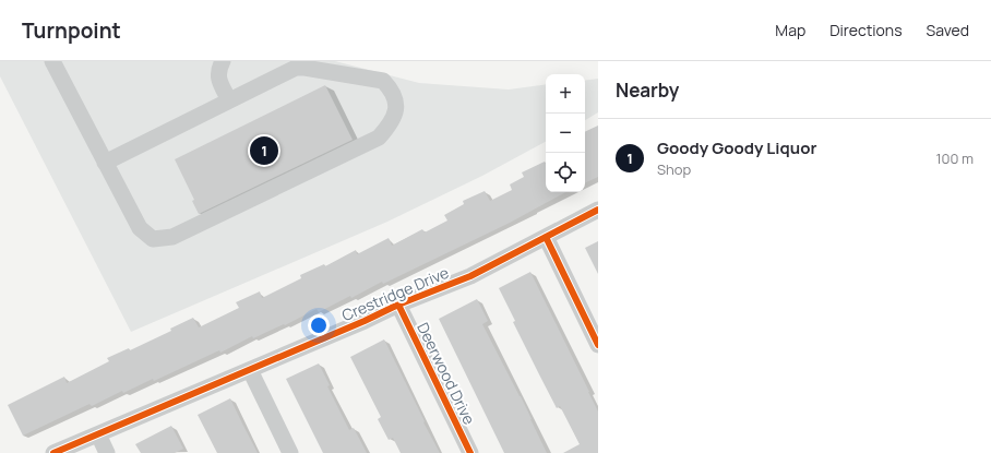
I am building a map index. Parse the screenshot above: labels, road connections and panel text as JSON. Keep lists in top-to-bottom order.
{
  "streets": {
    "street": ["Crestridge Drive", "Deerwood Drive"]
  },
  "crossings": [
    ["Crestridge Drive", "Deerwood Drive"]
  ],
  "page": {
    "header": "Turnpoint",
    "nav": ["Map", "Directions", "Saved"],
    "heading": "Nearby",
    "map_buttons": ["+", "−"],
    "list": [
      {
        "mark": "1",
        "name": "Goody Goody Liquor",
        "note": "Shop",
        "value": "100 m"
      }
    ],
    "pins": "1"
  }
}
